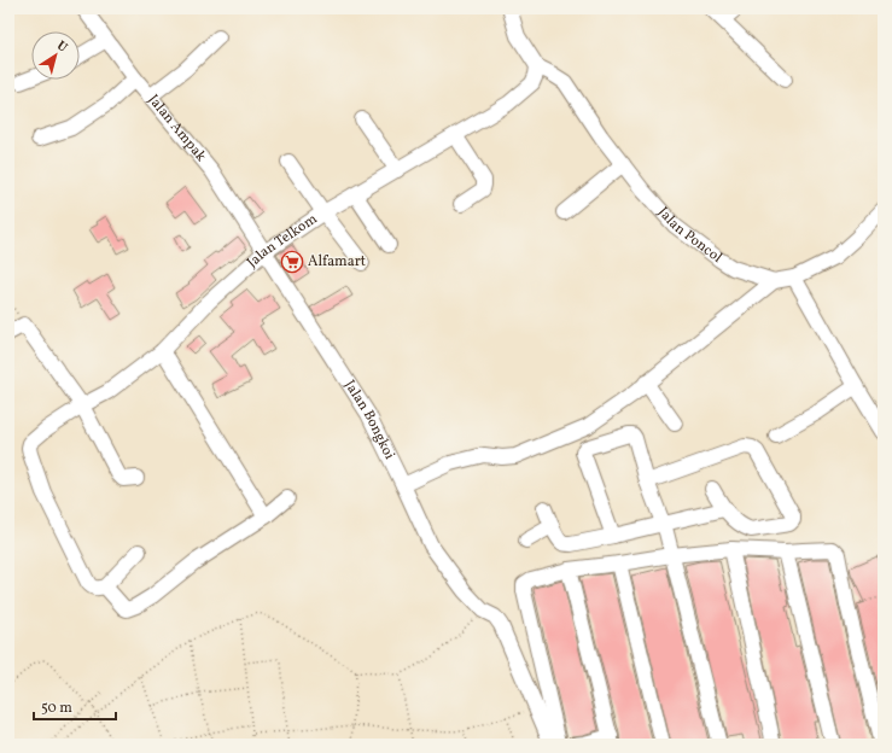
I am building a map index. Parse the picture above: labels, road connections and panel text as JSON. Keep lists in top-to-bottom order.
{
  "streets": {
    "street": [
      "Jalan Ampak",
      "Jalan Poncol",
      "Jalan Telkom",
      "Jalan Bongkoi"
    ]
  },
  "crossings": [
    ["Jalan Ampak", "Jalan Telkom"],
    ["Jalan Ampak", "Jalan Bongkoi"],
    ["Jalan Poncol", "Jalan Telkom"],
    ["Jalan Telkom", "Jalan Bongkoi"]
  ],
  "places": {
    "supermarket": ["Alfamart"]
  },
  "scale_bar": "50 m",
  "north": "top right"
}
